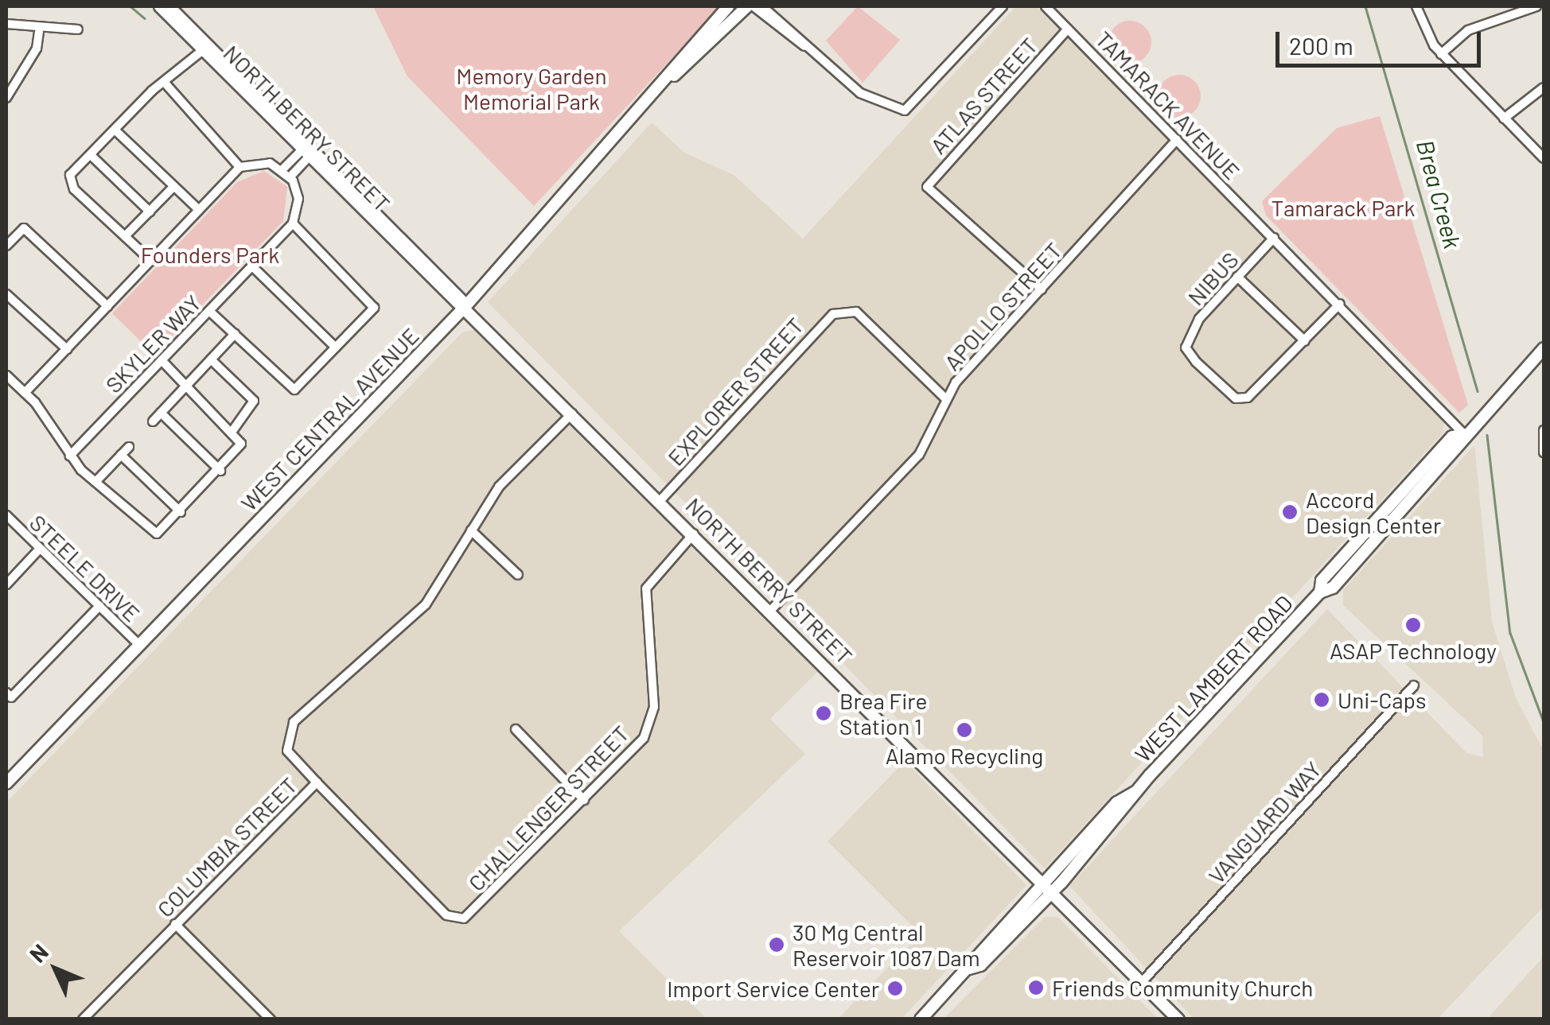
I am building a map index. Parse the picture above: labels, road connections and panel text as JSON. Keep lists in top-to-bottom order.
{
  "streets": {
    "main road": ["NORTH BERRY STREET", "WEST CENTRAL AVENUE", "WEST LAMBERT ROAD"],
    "street": [
      "ATLAS STREET",
      "TAMARACK AVENUE",
      "NIBUS",
      "APOLLO STREET",
      "SKYLER WAY",
      "EXPLORER STREET",
      "STEELE DRIVE",
      "CHALLENGER STREET",
      "VANGUARD WAY",
      "COLUMBIA STREET"
    ]
  },
  "crossings": [
    ["ATLAS STREET", "TAMARACK AVENUE"],
    ["ATLAS STREET", "APOLLO STREET"],
    ["TAMARACK AVENUE", "NIBUS"],
    ["TAMARACK AVENUE", "APOLLO STREET"],
    ["TAMARACK AVENUE", "WEST LAMBERT ROAD"],
    ["NORTH BERRY STREET", "APOLLO STREET"],
    ["NORTH BERRY STREET", "EXPLORER STREET"],
    ["NORTH BERRY STREET", "WEST CENTRAL AVENUE"],
    ["NORTH BERRY STREET", "WEST LAMBERT ROAD"],
    ["NORTH BERRY STREET", "CHALLENGER STREET"],
    ["NORTH BERRY STREET", "VANGUARD WAY"],
    ["NORTH BERRY STREET", "COLUMBIA STREET"],
    ["APOLLO STREET", "EXPLORER STREET"],
    ["WEST CENTRAL AVENUE", "STEELE DRIVE"],
    ["CHALLENGER STREET", "COLUMBIA STREET"]
  ],
  "water": ["Brea Creek"],
  "parks": ["Memory Garden Memorial Park", "Tamarack Park", "Founders Park"],
  "places": [
    "Accord Design Center",
    "ASAP Technology",
    "Uni-Caps",
    "Brea Fire Station 1",
    "Alamo Recycling",
    "30 Mg Central Reservoir 1087 Dam",
    "Friends Community Church",
    "Import Service Center"
  ],
  "scale_bar": "200 m",
  "north": "top left"
}
